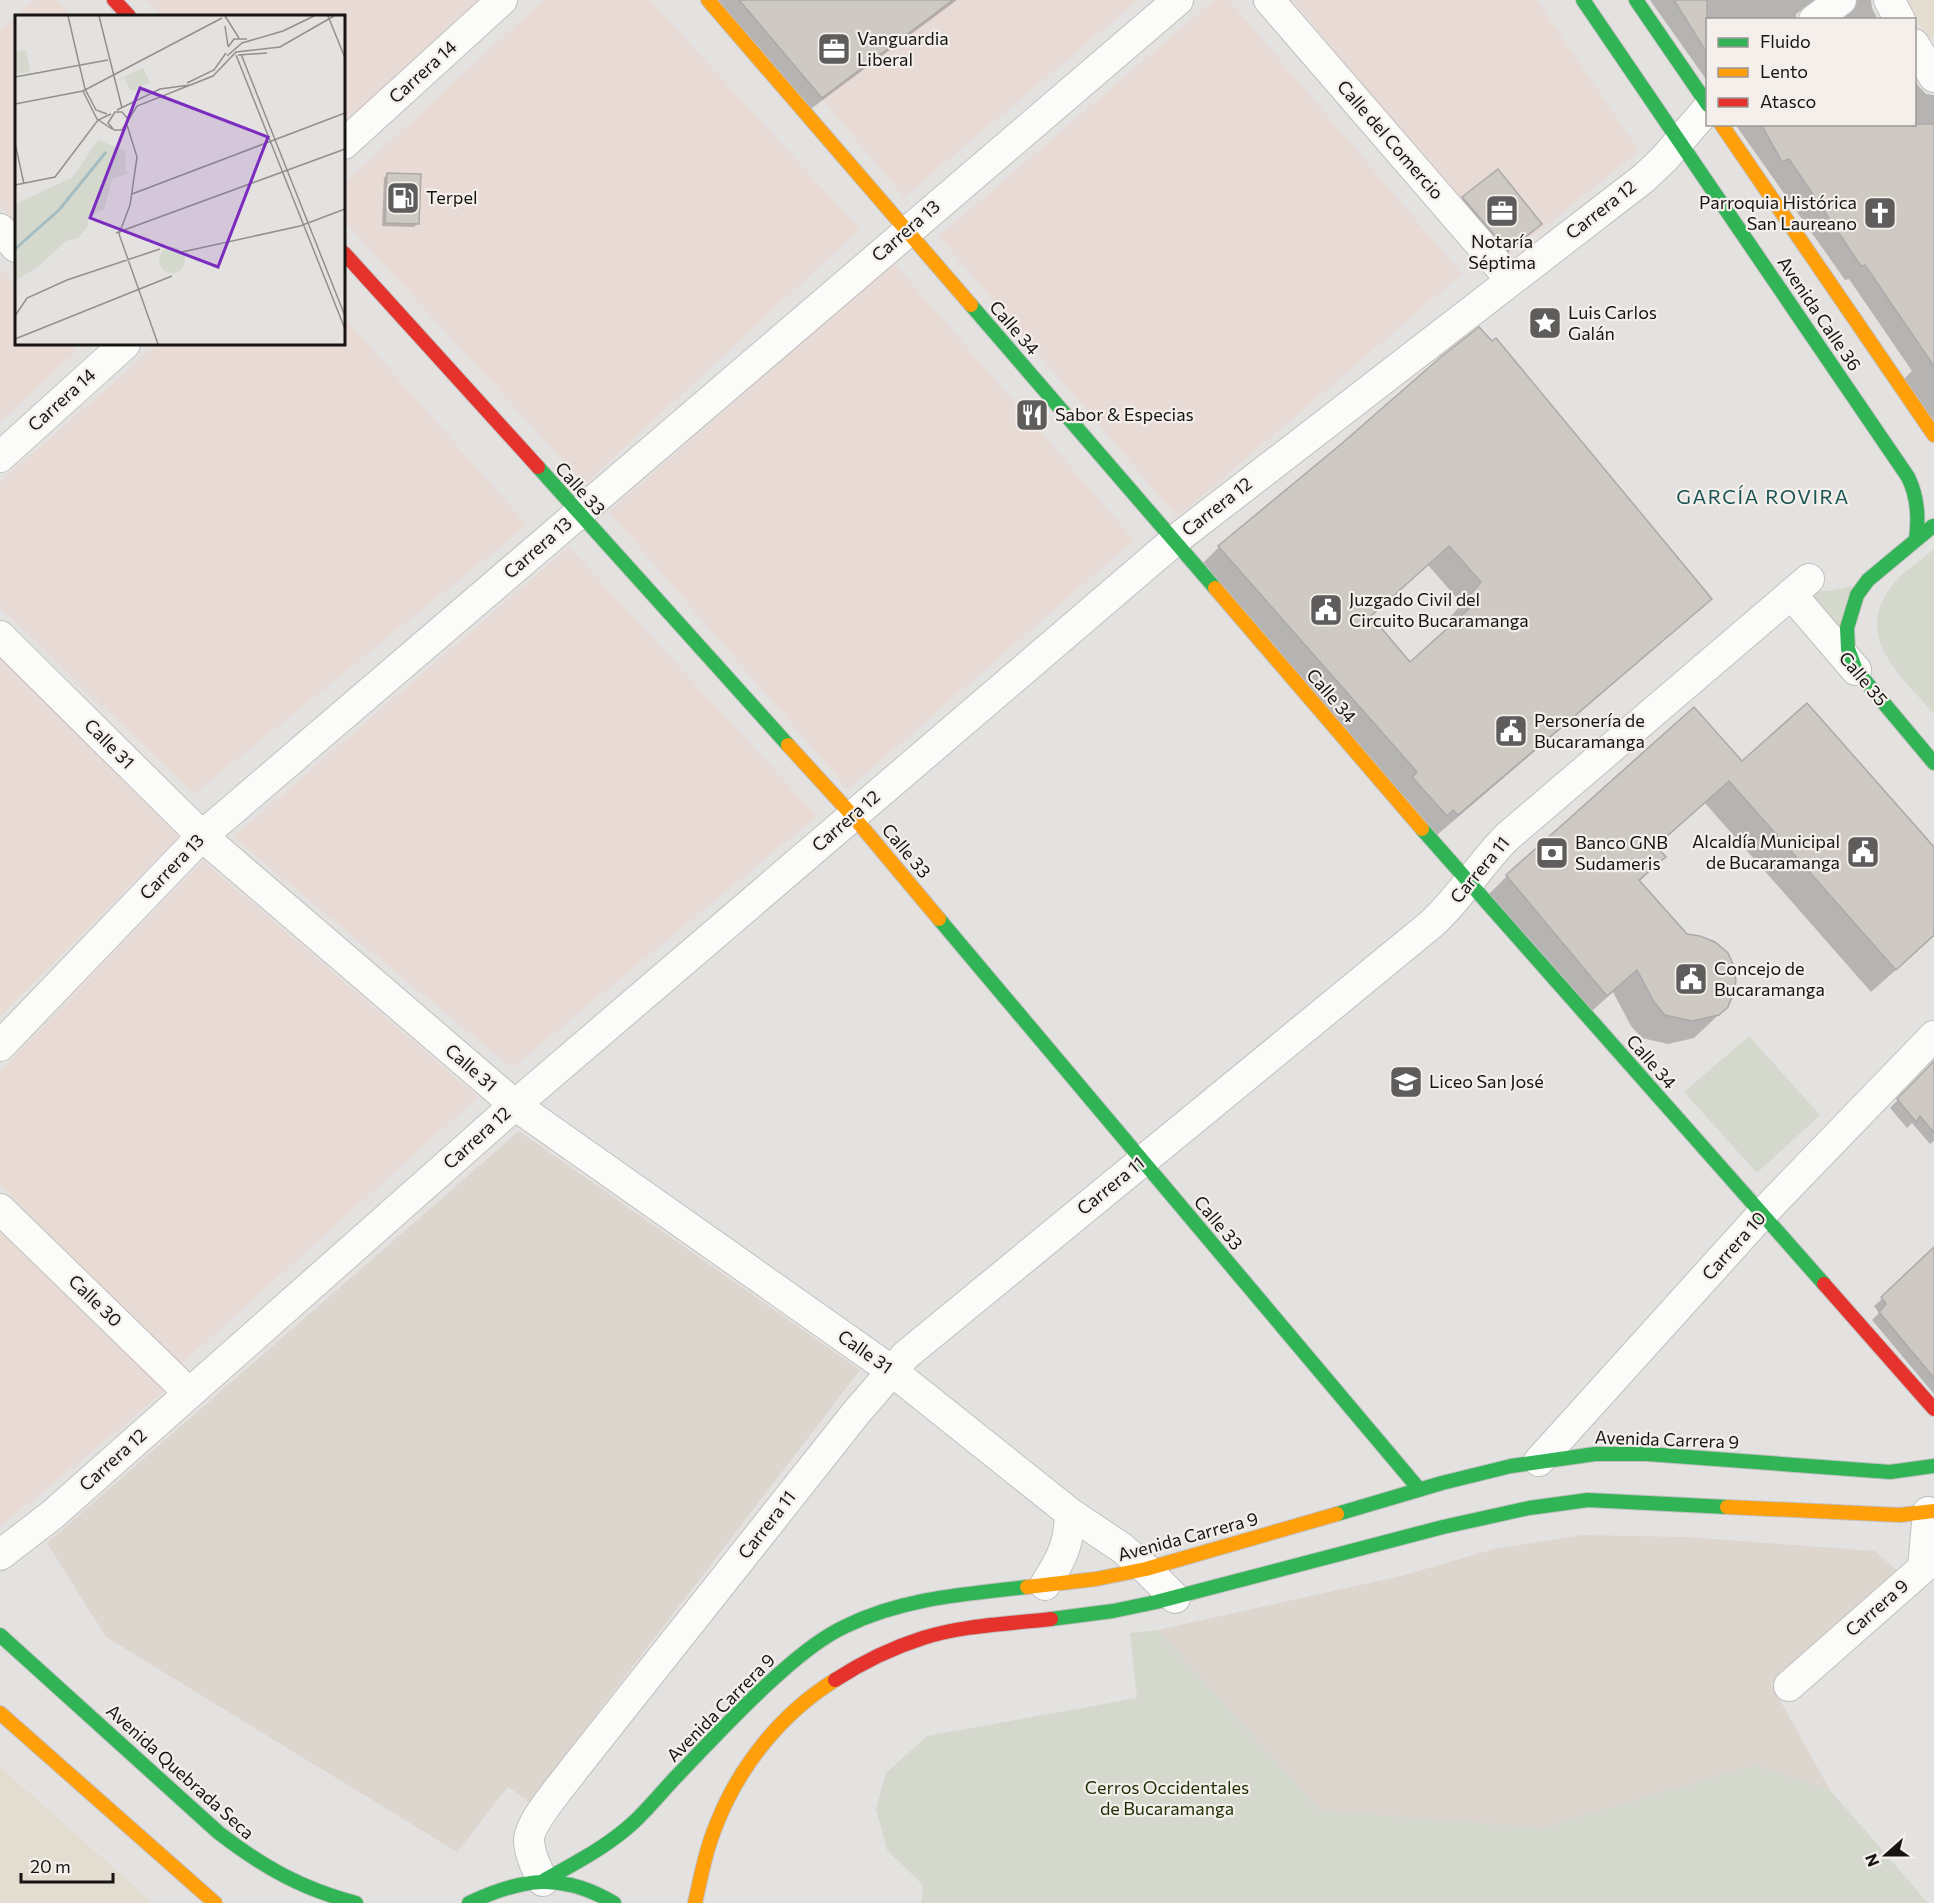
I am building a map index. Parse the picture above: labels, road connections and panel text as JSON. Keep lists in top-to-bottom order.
{
  "streets": {
    "main road": [
      "Avenida Calle 36",
      "Calle 34",
      "Calle 33",
      "Calle 35",
      "Avenida Carrera 9",
      "Avenida Quebrada Seca"
    ],
    "street": [
      "Carrera 14",
      "Calle del Comercio",
      "Carrera 12",
      "Carrera 13",
      "Calle 31",
      "Carrera 11",
      "Carrera 10",
      "Calle 30",
      "Carrera 9"
    ]
  },
  "crossings": [
    ["Calle del Comercio", "Carrera 12"],
    ["Carrera 12", "Avenida Calle 36"],
    ["Carrera 12", "Calle 34"],
    ["Carrera 12", "Calle 33"],
    ["Carrera 12", "Calle 31"],
    ["Carrera 12", "Calle 30"],
    ["Carrera 13", "Calle 34"],
    ["Carrera 13", "Calle 33"],
    ["Carrera 13", "Calle 31"],
    ["Calle 34", "Carrera 11"],
    ["Calle 34", "Carrera 10"],
    ["Calle 33", "Carrera 11"],
    ["Calle 33", "Avenida Carrera 9"],
    ["Calle 35", "Carrera 11"],
    ["Calle 31", "Carrera 11"],
    ["Calle 31", "Avenida Carrera 9"],
    ["Carrera 11", "Avenida Carrera 9"],
    ["Carrera 10", "Avenida Carrera 9"]
  ],
  "districts": ["GARCÍA ROVIRA"],
  "parks": ["Cerros Occidentales de Bucaramanga"],
  "places": {
    "office": ["Vanguardia Liberal", "Notaría Séptima"],
    "fuel station": ["Terpel"],
    "church": ["Parroquia Histórica San Laureano"],
    "place": ["Luis Carlos Galán"],
    "restaurant": ["Sabor & Especias"],
    "public building": [
      "Juzgado Civil del Circuito Bucaramanga",
      "Personería de Bucaramanga",
      "Alcaldía Municipal de Bucaramanga",
      "Concejo de Bucaramanga"
    ],
    "bank": ["Banco GNB Sudameris"],
    "school or university": ["Liceo San José"]
  },
  "legend": ["Fluido", "Lento", "Atasco"],
  "scale_bar": "20 m",
  "north": "left"
}
